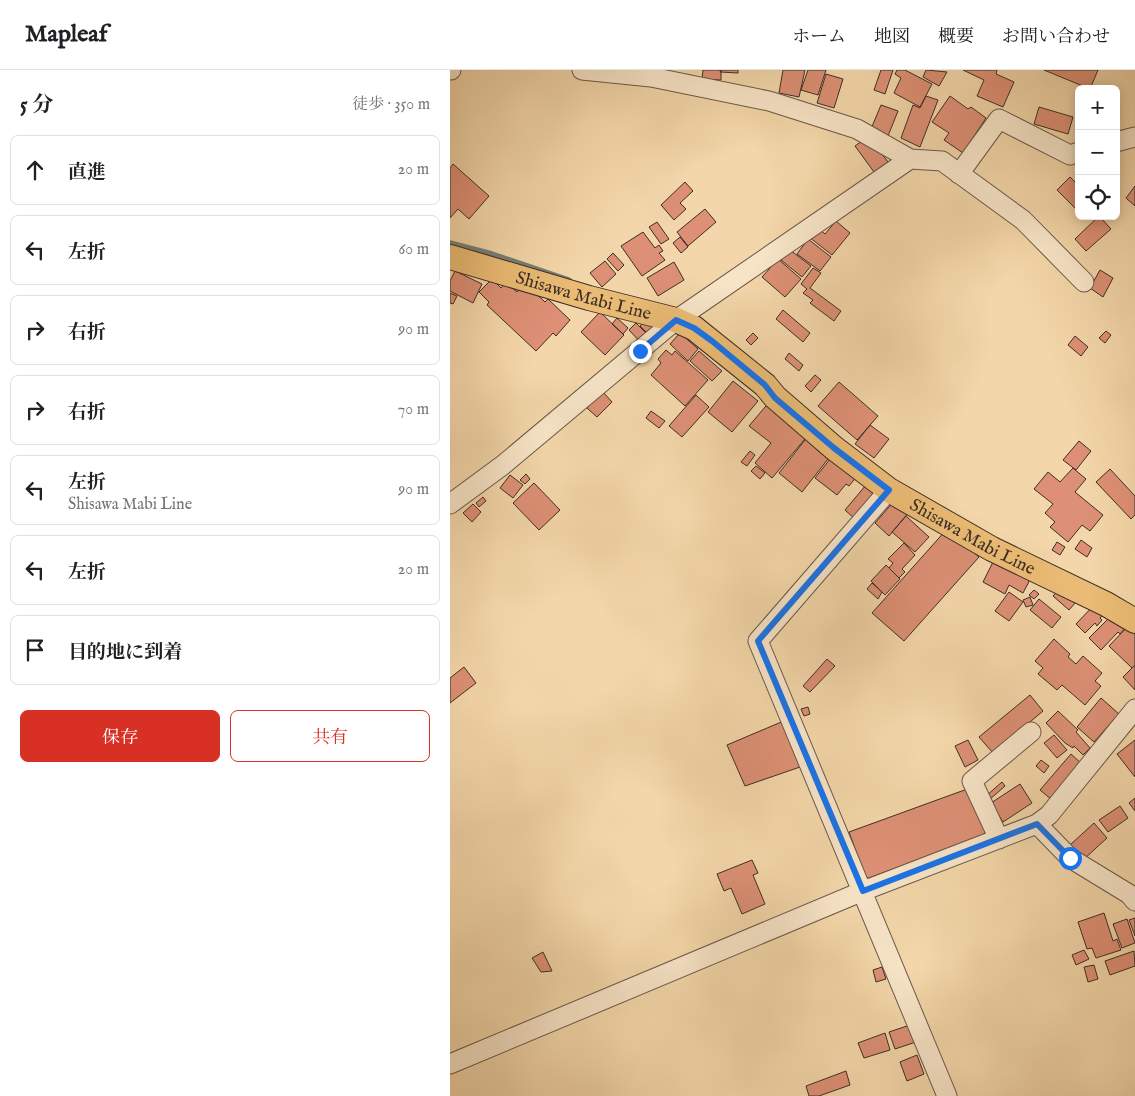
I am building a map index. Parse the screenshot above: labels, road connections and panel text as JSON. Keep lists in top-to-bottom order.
{
  "streets": {
    "main road": ["Shisawa Mabi Line"]
  },
  "page": {
    "header": "Mapleaf",
    "nav": [
      "ホーム",
      "地図",
      "概要",
      "お問い合わせ"
    ],
    "heading": ["5 分", "徒歩 · 350 m"],
    "map_buttons": ["+", "−"],
    "list": [
      ["直進", "20 m"],
      ["左折", "60 m"],
      ["右折", "90 m"],
      ["右折", "70 m"],
      ["左折", "Shisawa Mabi Line", "90 m"],
      ["左折", "20 m"],
      "目的地に到着"
    ],
    "buttons": ["保存", "共有"]
  }
}
